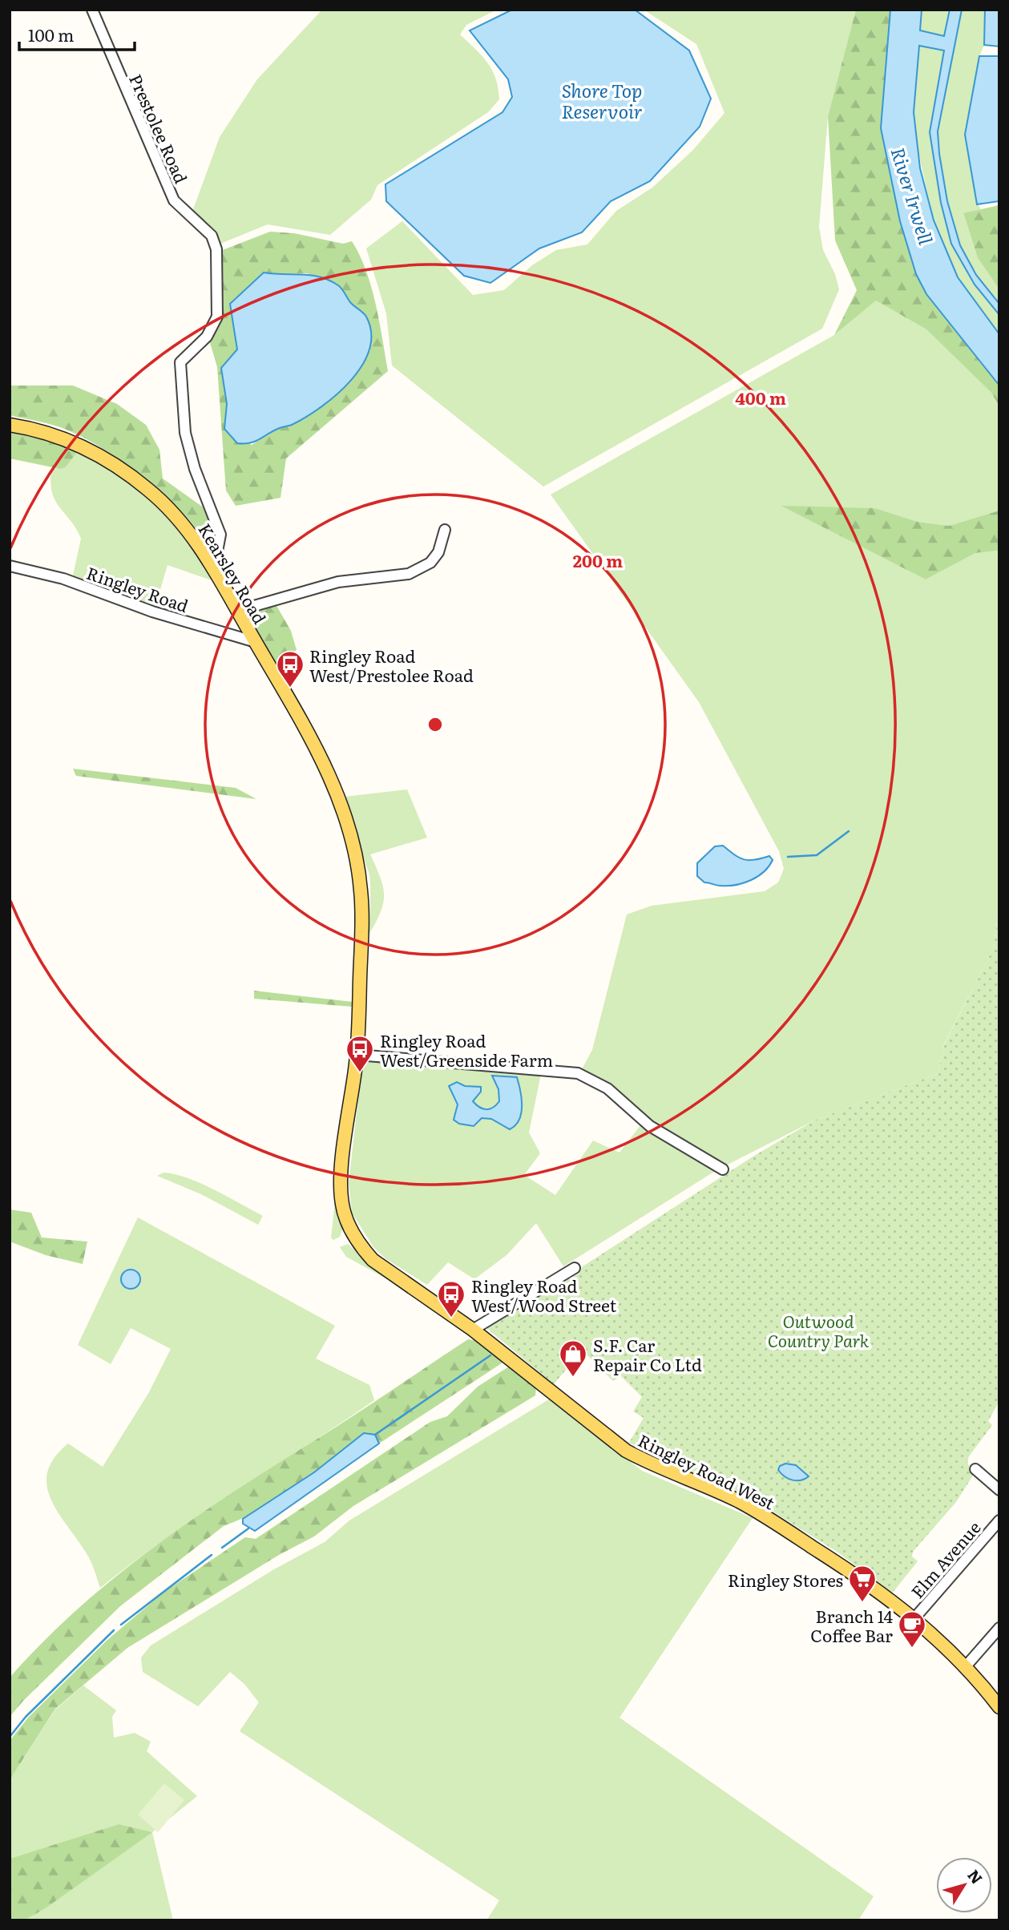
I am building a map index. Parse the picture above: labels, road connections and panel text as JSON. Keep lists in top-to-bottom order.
{
  "streets": {
    "main road": ["Kearsley Road", "Ringley Road West"],
    "street": ["Prestolee Road", "Ringley Road", "Elm Avenue"]
  },
  "crossings": [
    ["Prestolee Road", "Kearsley Road"],
    ["Kearsley Road", "Ringley Road"],
    ["Kearsley Road", "Ringley Road West"],
    ["Ringley Road", "Ringley Road West"],
    ["Ringley Road West", "Elm Avenue"]
  ],
  "water": ["Shore Top Reservoir", "River Irwell"],
  "parks": ["Outwood Country Park"],
  "places": {
    "bus stop": ["Ringley Road West/Prestolee Road", "Ringley Road West/Greenside Farm", "Ringley Road West/Wood Street"],
    "shop": ["S.F. Car Repair Co Ltd"],
    "supermarket": ["Ringley Stores"],
    "cafe": ["Branch 14 Coffee Bar"]
  },
  "scale_bar": "100 m",
  "north": "top right",
  "rings": ["400 m", "200 m"]
}
